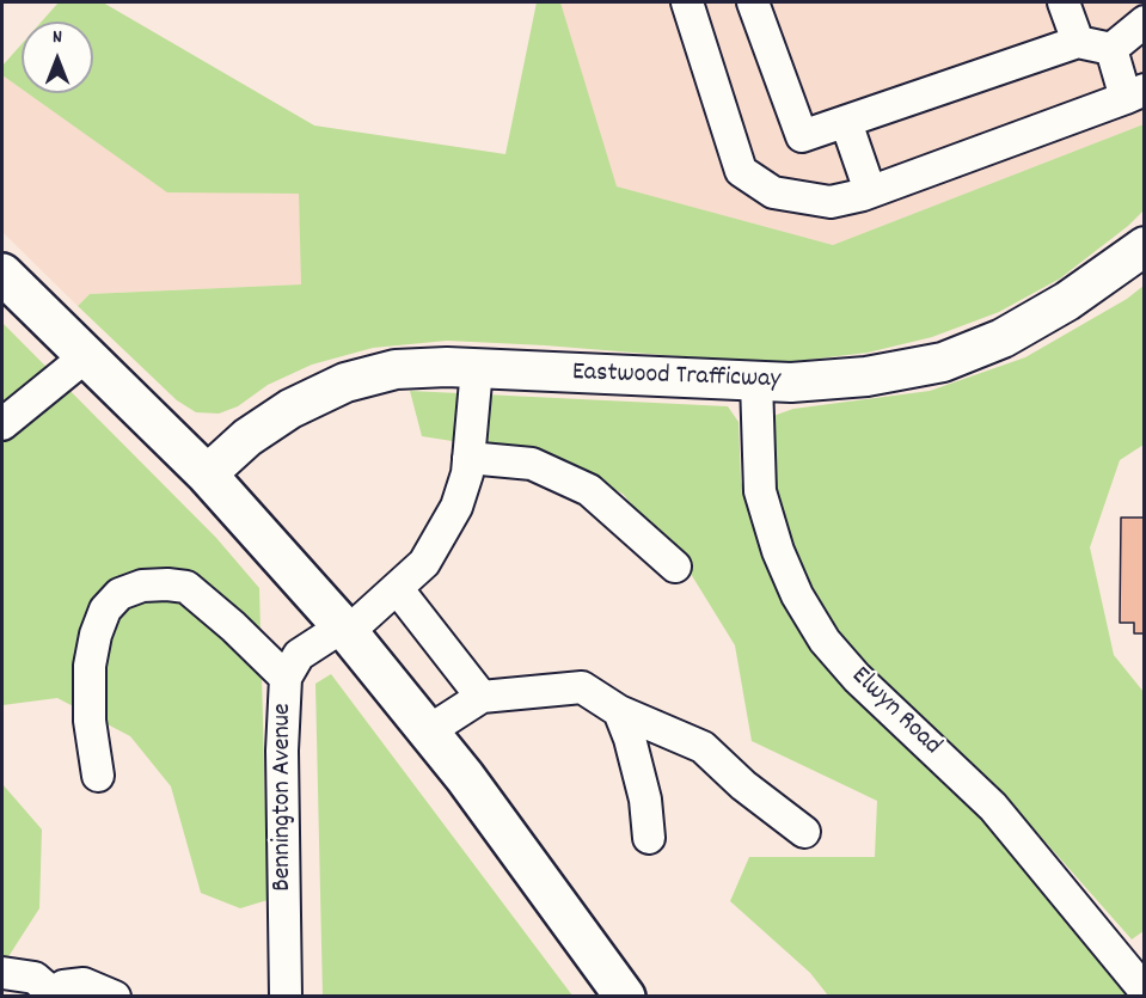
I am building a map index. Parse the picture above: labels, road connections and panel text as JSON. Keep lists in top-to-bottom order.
{
  "streets": {
    "main road": ["Eastwood Trafficway"],
    "street": ["Elwyn Road", "Bennington Avenue"]
  },
  "crossings": [
    ["Eastwood Trafficway", "Elwyn Road"],
    ["Eastwood Trafficway", "Bennington Avenue"]
  ],
  "north": "top"
}
